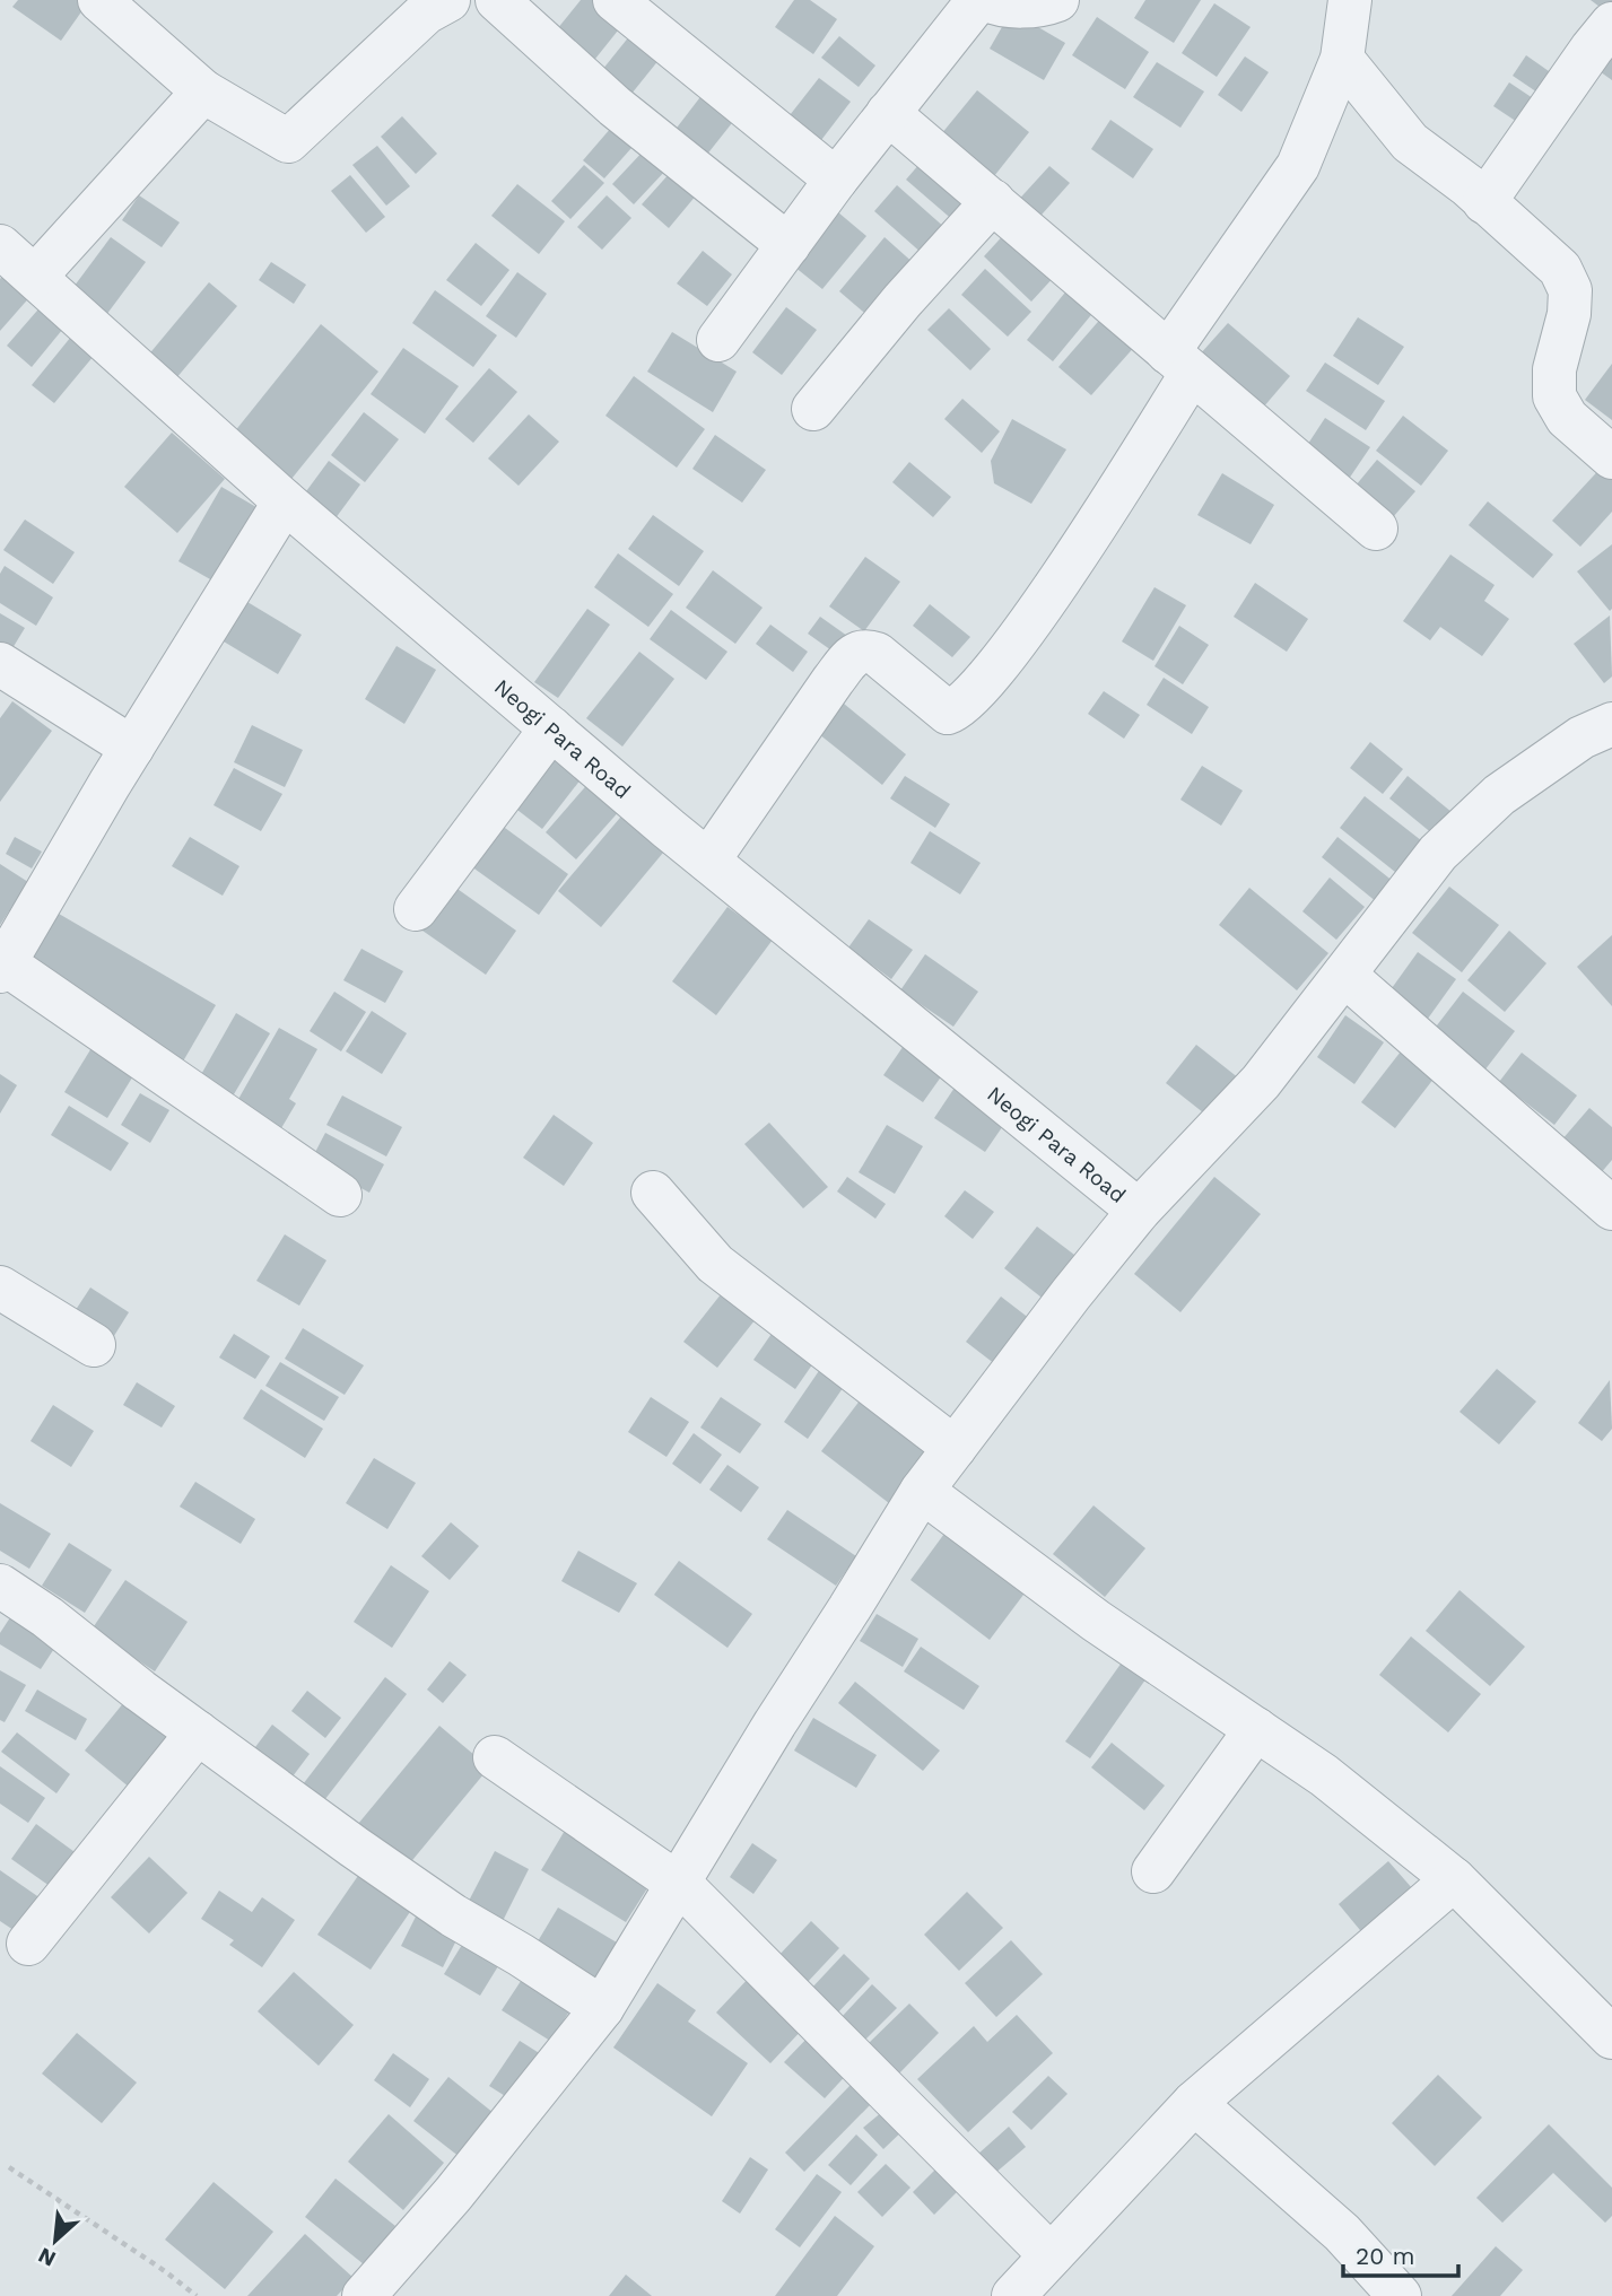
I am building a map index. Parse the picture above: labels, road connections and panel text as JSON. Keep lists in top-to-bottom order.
{
  "streets": {
    "street": ["Neogi Para Road"]
  },
  "scale_bar": "20 m",
  "north": "bottom left"
}
